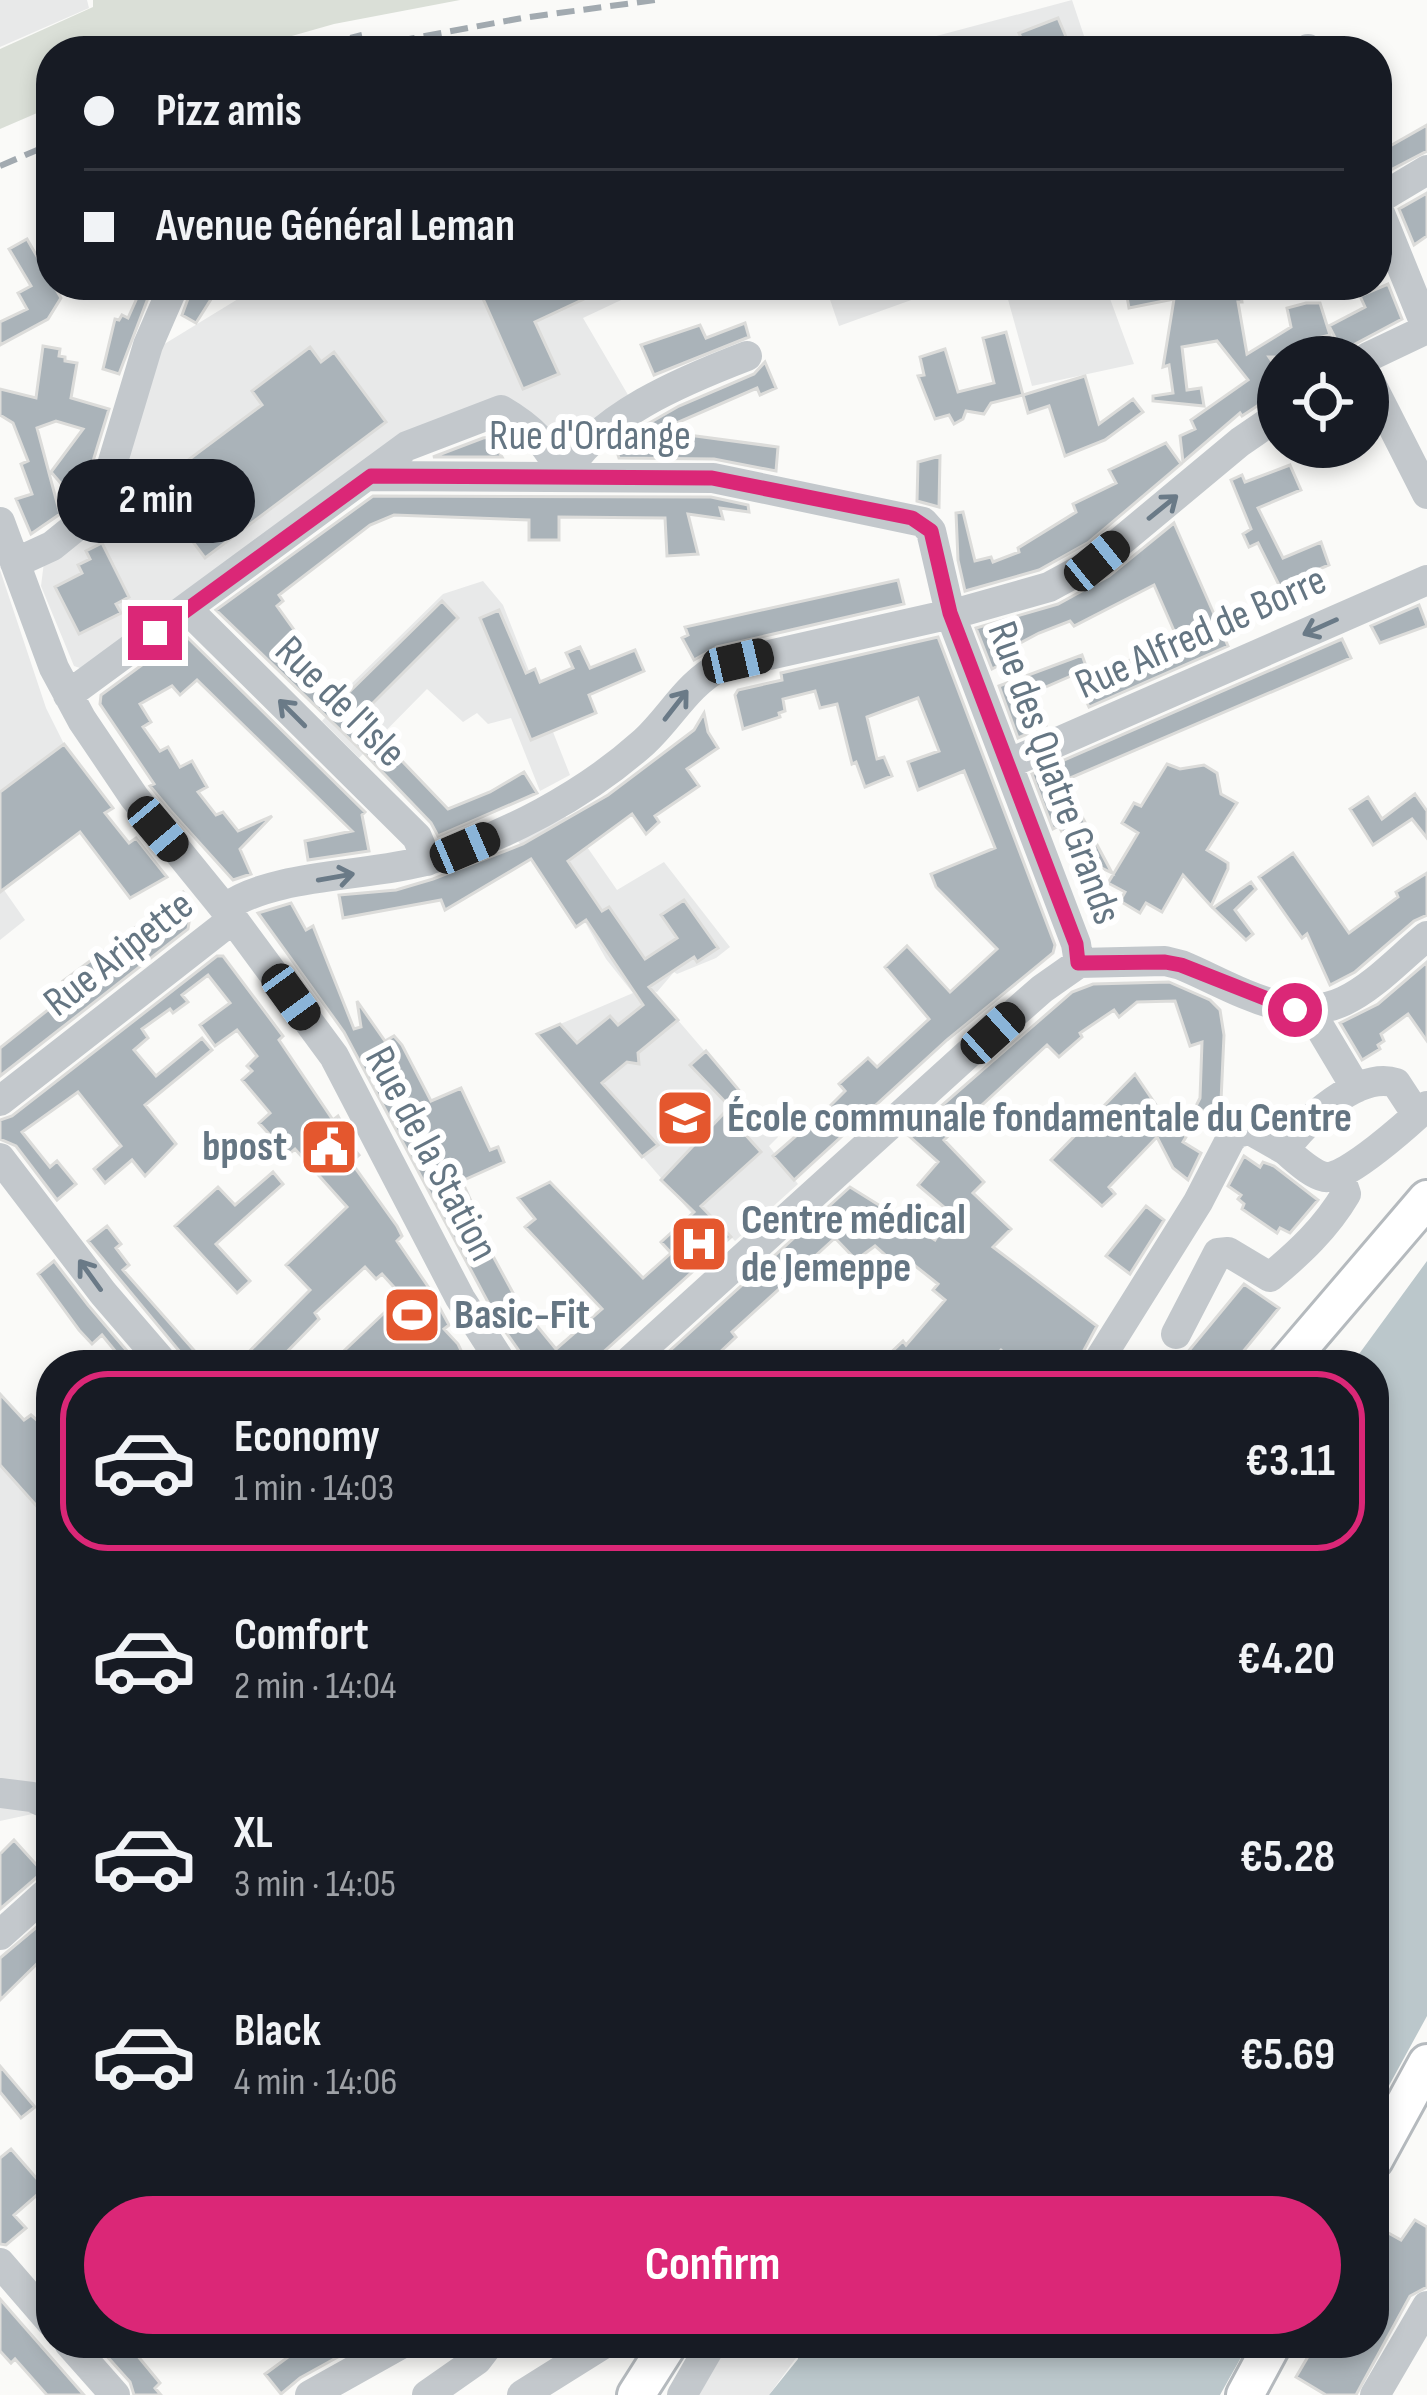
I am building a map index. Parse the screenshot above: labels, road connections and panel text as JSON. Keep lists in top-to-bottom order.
{
  "streets": {
    "street": [
      "Rue d'Ordange",
      "Rue Alfred de Borre",
      "Rue de l'Isle",
      "Rue des Quatre Grands",
      "Rue Aripette",
      "Rue de la Station"
    ]
  },
  "crossings": [
    ["Rue d'Ordange", "Rue des Quatre Grands"],
    ["Rue d'Ordange", "Rue Aripette"],
    ["Rue Alfred de Borre", "Rue des Quatre Grands"],
    ["Rue de l'Isle", "Rue Aripette"],
    ["Rue des Quatre Grands", "Rue Aripette"],
    ["Rue Aripette", "Rue de la Station"]
  ],
  "one_way": ["Rue Alfred de Borre", "Rue de l'Isle", "Rue Aripette"],
  "places": {
    "school or university": ["École communale fondamentale du Centre"],
    "public building": ["bpost"],
    "hospital": ["Centre médical de Jemeppe"],
    "sports": ["Basic-Fit"]
  },
  "page": {
    "banner": ["Pizz amis", "Avenue Général Leman"],
    "bubble": "2 min",
    "list": [
      {
        "name": "Economy",
        "note": "1 min · 14:03",
        "value": "€3.11"
      },
      {
        "name": "Comfort",
        "note": "2 min · 14:04",
        "value": "€4.20"
      },
      {
        "name": "XL",
        "note": "3 min · 14:05",
        "value": "€5.28"
      },
      {
        "name": "Black",
        "note": "4 min · 14:06",
        "value": "€5.69"
      }
    ],
    "buttons": "Confirm"
  }
}
